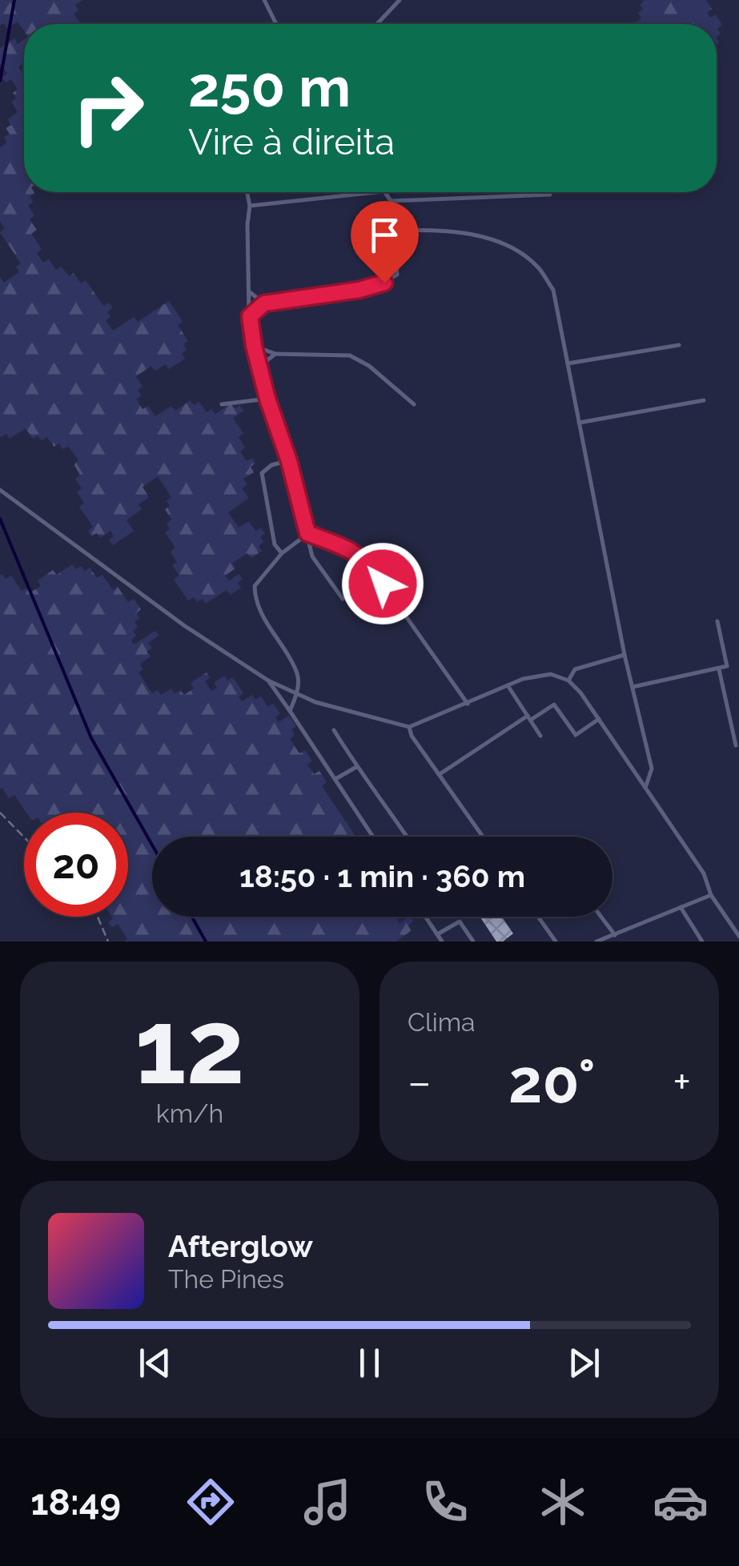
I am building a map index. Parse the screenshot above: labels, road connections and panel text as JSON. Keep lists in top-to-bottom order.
{
  "page": {
    "turn": ["250 m", "Vire à direita"],
    "limit": "20",
    "trip": "18:50 · 1 min · 360 m",
    "tile": [
      ["12", "km/h"],
      "Clima"
    ],
    "heat": ["−", "20°", "+"],
    "song": ["Afterglow", "The Pines"],
    "tabs": "18:49"
  }
}
